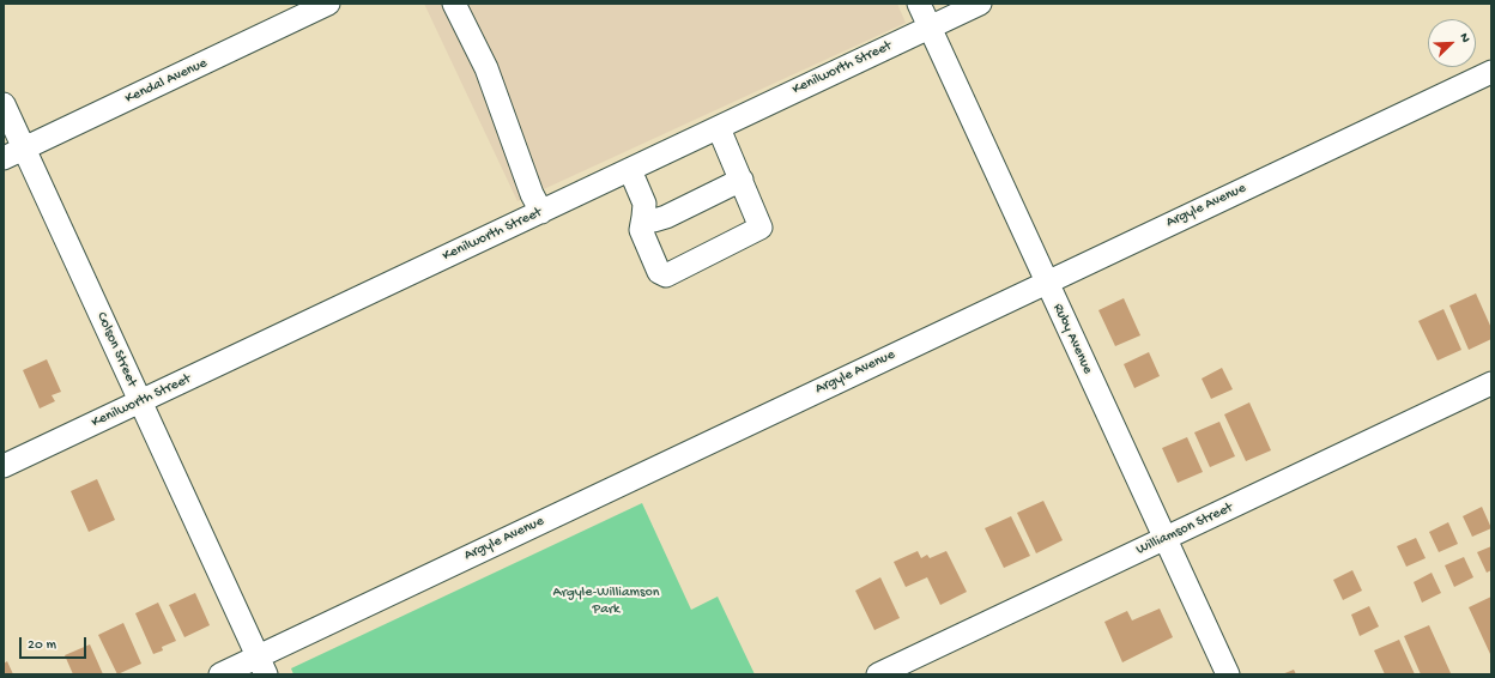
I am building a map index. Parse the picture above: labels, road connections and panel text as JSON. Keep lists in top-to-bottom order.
{
  "streets": {
    "street": [
      "Kenilworth Street",
      "Kendal Avenue",
      "Argyle Avenue",
      "Ruby Avenue",
      "Colson Street",
      "Williamson Street"
    ]
  },
  "crossings": [
    ["Kenilworth Street", "Ruby Avenue"],
    ["Kenilworth Street", "Colson Street"],
    ["Kendal Avenue", "Colson Street"],
    ["Argyle Avenue", "Ruby Avenue"],
    ["Argyle Avenue", "Colson Street"],
    ["Ruby Avenue", "Williamson Street"]
  ],
  "parks": ["Argyle-Williamson Park"],
  "scale_bar": "20 m",
  "north": "top right"
}
